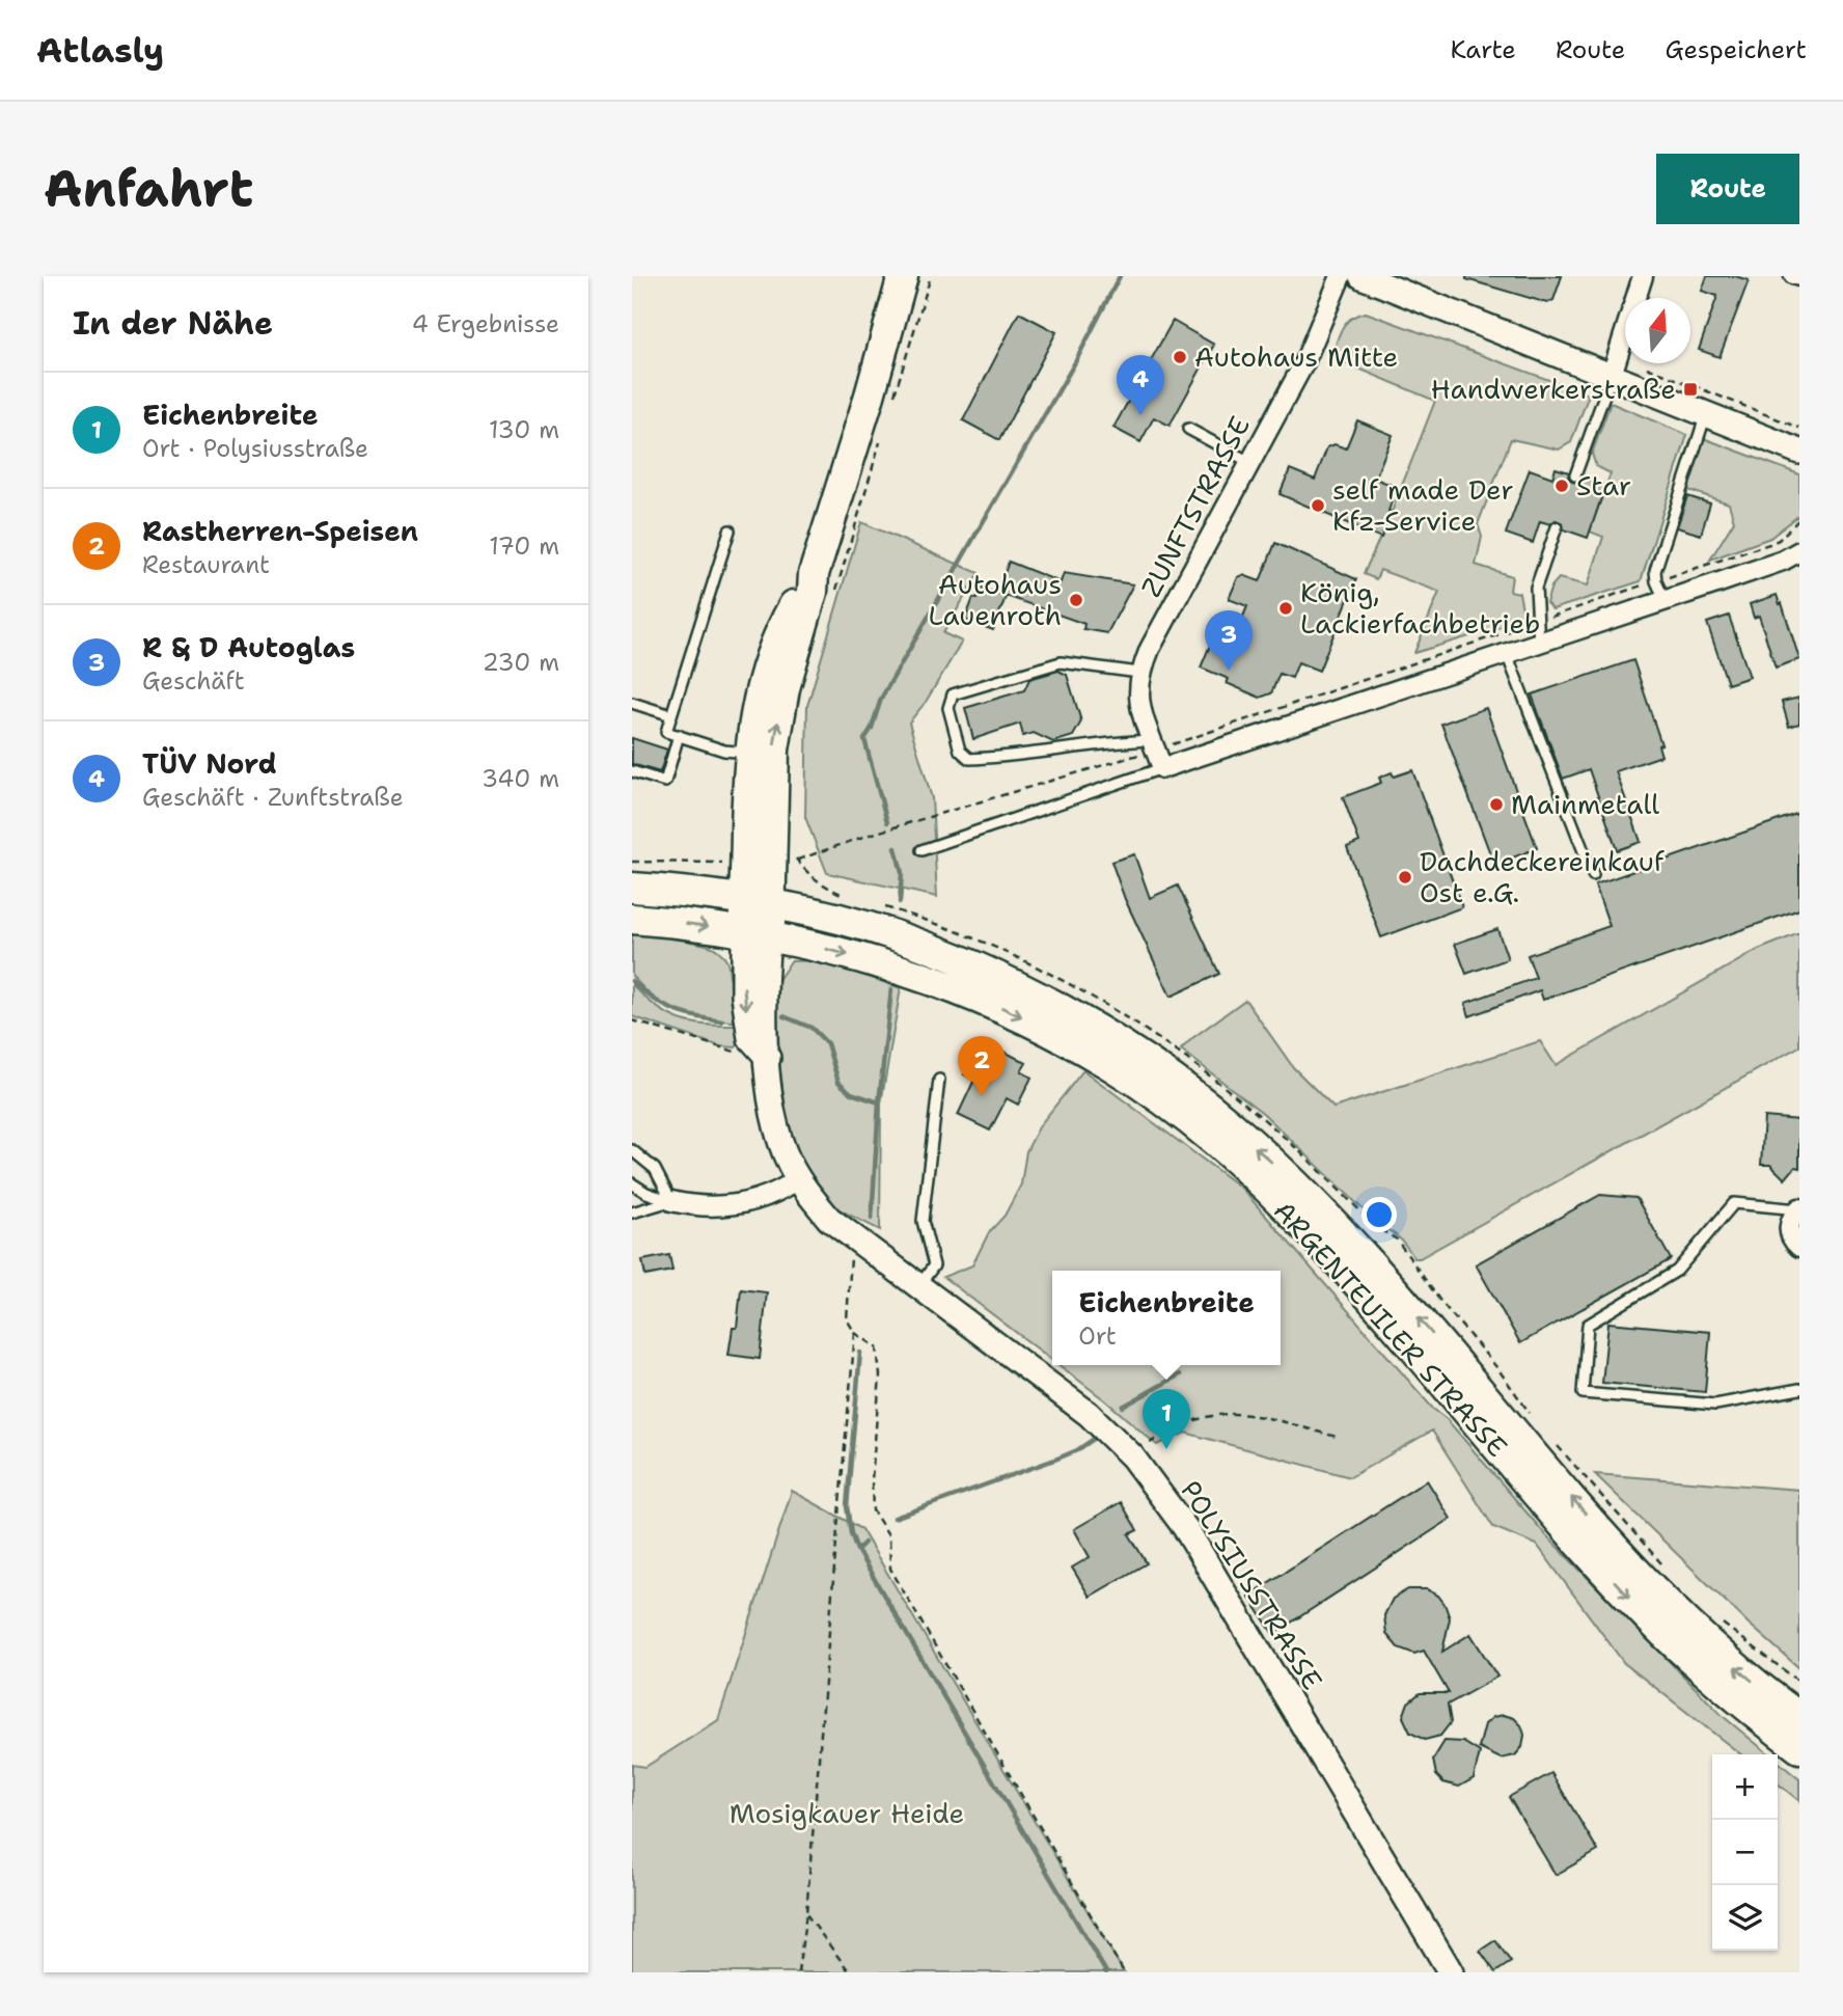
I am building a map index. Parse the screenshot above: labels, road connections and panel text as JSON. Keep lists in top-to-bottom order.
{
  "streets": {
    "main road": ["ARGENTEUILER STRASSE"],
    "street": ["ZUNFTSTRASSE", "POLYSIUSSTRASSE"]
  },
  "crossings": [
    ["ARGENTEUILER STRASSE", "POLYSIUSSTRASSE"]
  ],
  "parks": ["Mosigkauer Heide"],
  "places": {
    "other": [
      "Autohaus Mitte",
      "Star",
      "self made Der Kfz-Service",
      "Autohaus Lauenroth",
      "König, Lackierfachbetrieb",
      "Mainmetall",
      "Dachdeckereinkauf Ost e.G."
    ],
    "transit": ["Handwerkerstraße"]
  },
  "north": "top",
  "page": {
    "header": "Atlasly",
    "nav": ["Karte", "Route", "Gespeichert"],
    "buttons": "Route",
    "title": "Anfahrt",
    "heading": ["In der Nähe", "4 Ergebnisse"],
    "pins": [
      "4",
      "3",
      "2",
      "1"
    ],
    "list": [
      {
        "mark": "1",
        "name": "Eichenbreite",
        "note": "Ort · Polysiusstraße",
        "value": "130 m"
      },
      {
        "mark": "2",
        "name": "Rastherren-Speisen",
        "note": "Restaurant",
        "value": "170 m"
      },
      {
        "mark": "3",
        "name": "R & D Autoglas",
        "note": "Geschäft",
        "value": "230 m"
      },
      {
        "mark": "4",
        "name": "TÜV Nord",
        "note": "Geschäft · Zunftstraße",
        "value": "340 m"
      }
    ],
    "popup": ["Eichenbreite", "Ort"],
    "map_buttons": ["+", "−"]
  }
}
